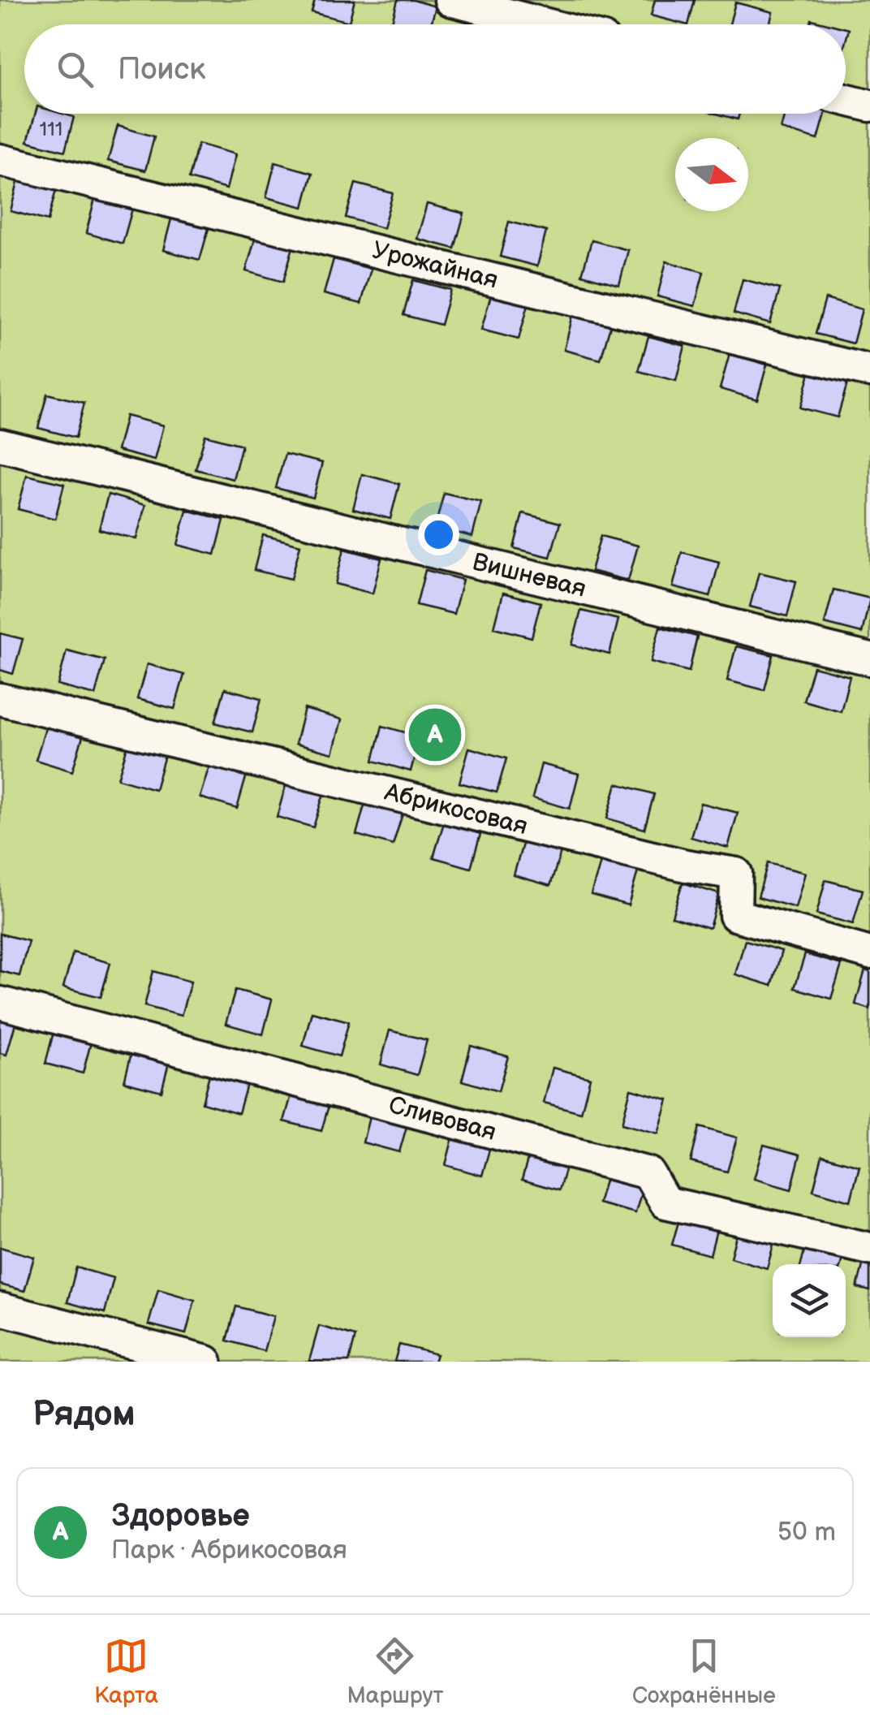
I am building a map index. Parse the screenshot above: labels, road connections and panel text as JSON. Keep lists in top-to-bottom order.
{
  "streets": {
    "street": [
      "Урожайная",
      "Вишневая",
      "Абрикосовая",
      "Сливовая"
    ]
  },
  "house_numbers": ["111"],
  "north": "right",
  "page": {
    "search": "Поиск",
    "pins": "A",
    "heading": "Рядом",
    "list": [
      {
        "mark": "A",
        "name": "Здоровье",
        "note": "Парк · Абрикосовая",
        "value": "50 m"
      }
    ],
    "nav": ["Карта", "Маршрут", "Сохранённые"]
  }
}
